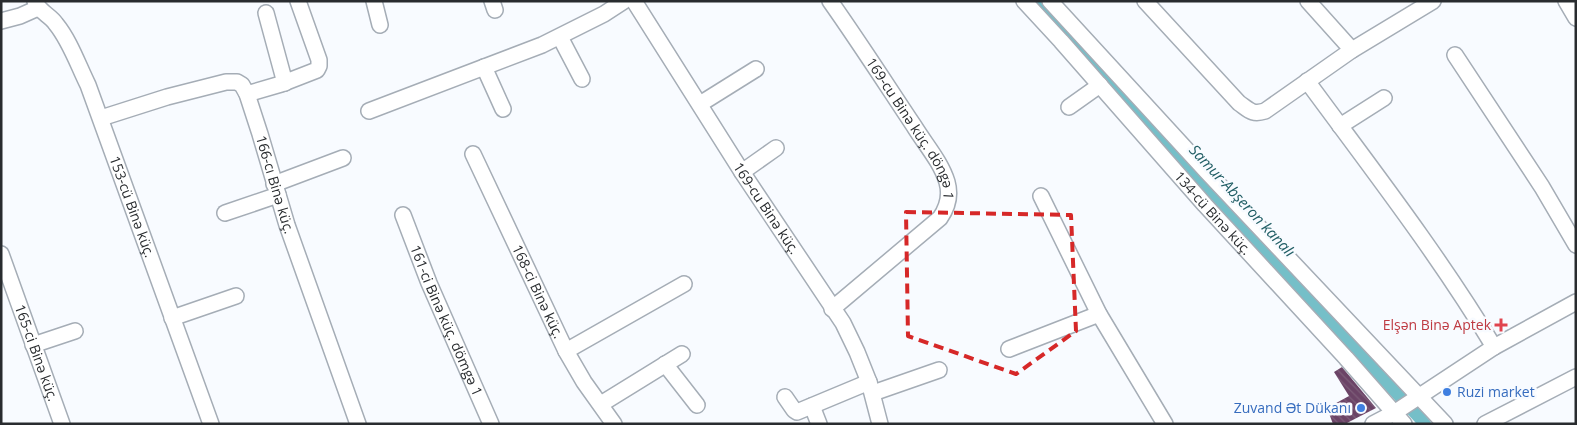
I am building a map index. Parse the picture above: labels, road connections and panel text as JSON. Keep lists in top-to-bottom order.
{
  "streets": {
    "street": [
      "169-cu Binə küç. döngə 1",
      "166-cı Binə küç.",
      "153-cü Binə küç.",
      "169-cu Binə küç.",
      "134-cü Binə küç.",
      "168-ci Binə küç.",
      "161-ci Binə küç. dömgə 1",
      "165-ci Binə küç."
    ]
  },
  "crossings": [
    ["169-cu Binə küç. döngə 1", "169-cu Binə küç."]
  ],
  "water": ["Samur-Abşeron kanalı"],
  "places": {
    "health": ["Elşən Binə Aptek"],
    "other": ["Ruzi market", "Zuvand Ət Dükanı"]
  }
}
